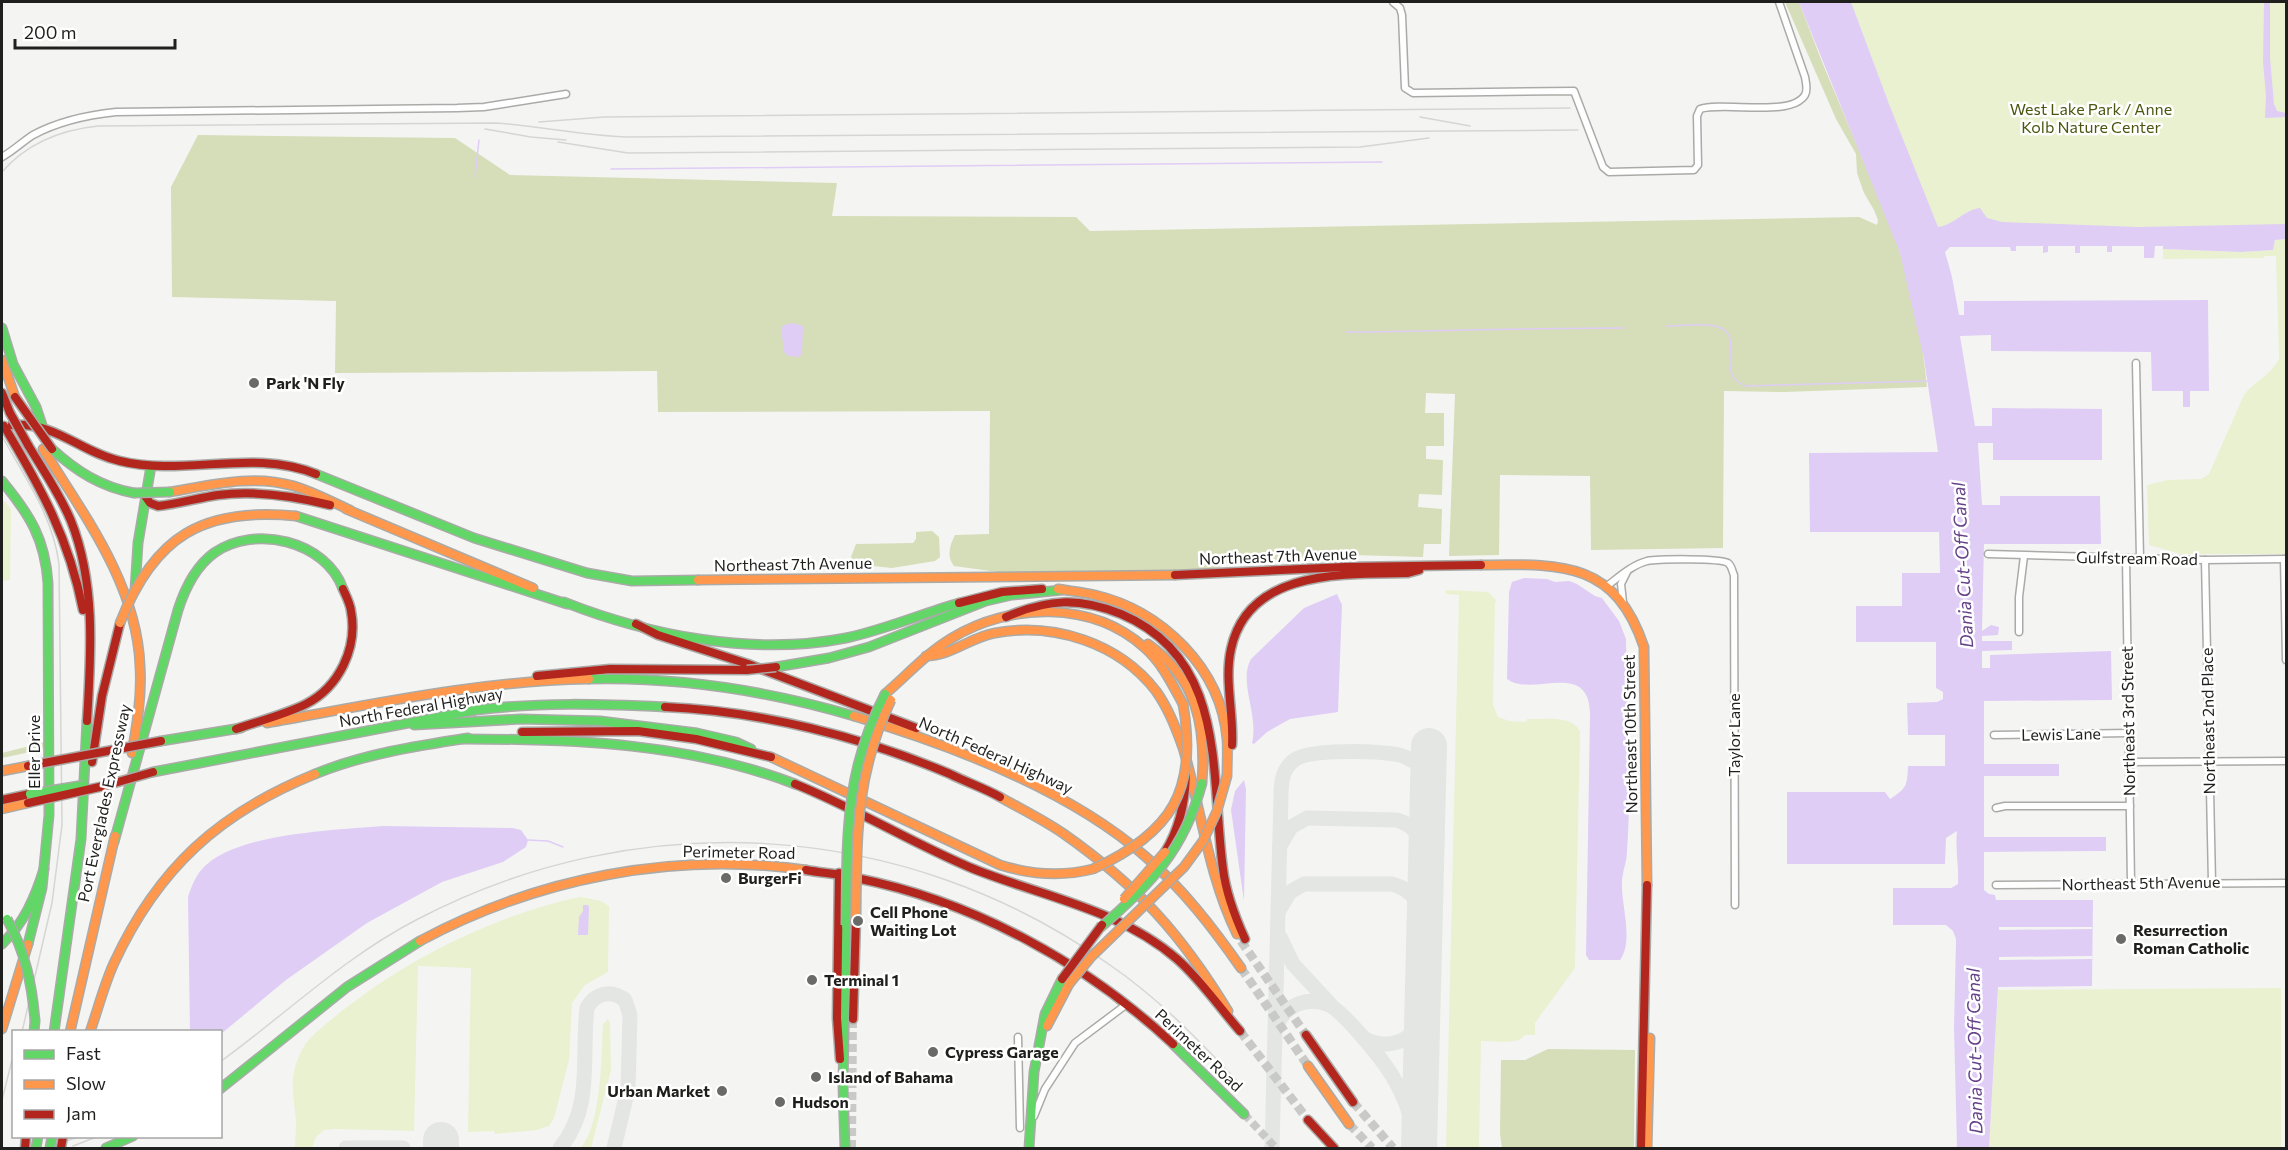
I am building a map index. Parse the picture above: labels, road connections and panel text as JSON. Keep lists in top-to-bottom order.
{
  "streets": {
    "main road": [
      "Northeast 7th Avenue",
      "North Federal Highway",
      "Northeast 10th Street",
      "Eller Drive",
      "Port Everglades Expressway",
      "Perimeter Road"
    ],
    "street": [
      "Gulfstream Road",
      "Northeast 3rd Street",
      "Northeast 2nd Place",
      "Lewis Lane",
      "Taylor Lane",
      "Northeast 5th Avenue"
    ]
  },
  "crossings": [
    ["Northeast 7th Avenue", "Northeast 10th Street"],
    ["Gulfstream Road", "Northeast 3rd Street"],
    ["Gulfstream Road", "Northeast 2nd Place"],
    ["Northeast 3rd Street", "Lewis Lane"],
    ["Northeast 3rd Street", "Northeast 5th Avenue"],
    ["Northeast 2nd Place", "Northeast 5th Avenue"]
  ],
  "water": ["Dania Cut-Off Canal"],
  "parks": ["West Lake Park / Anne Kolb Nature Center"],
  "places": [
    "Park 'N Fly",
    "BurgerFi",
    "Cell Phone Waiting Lot",
    "Resurrection Roman Catholic",
    "Terminal 1",
    "Cypress Garage",
    "Island of Bahama",
    "Urban Market",
    "Hudson"
  ],
  "legend": ["Fast", "Slow", "Jam"],
  "scale_bar": "200 m"
}
